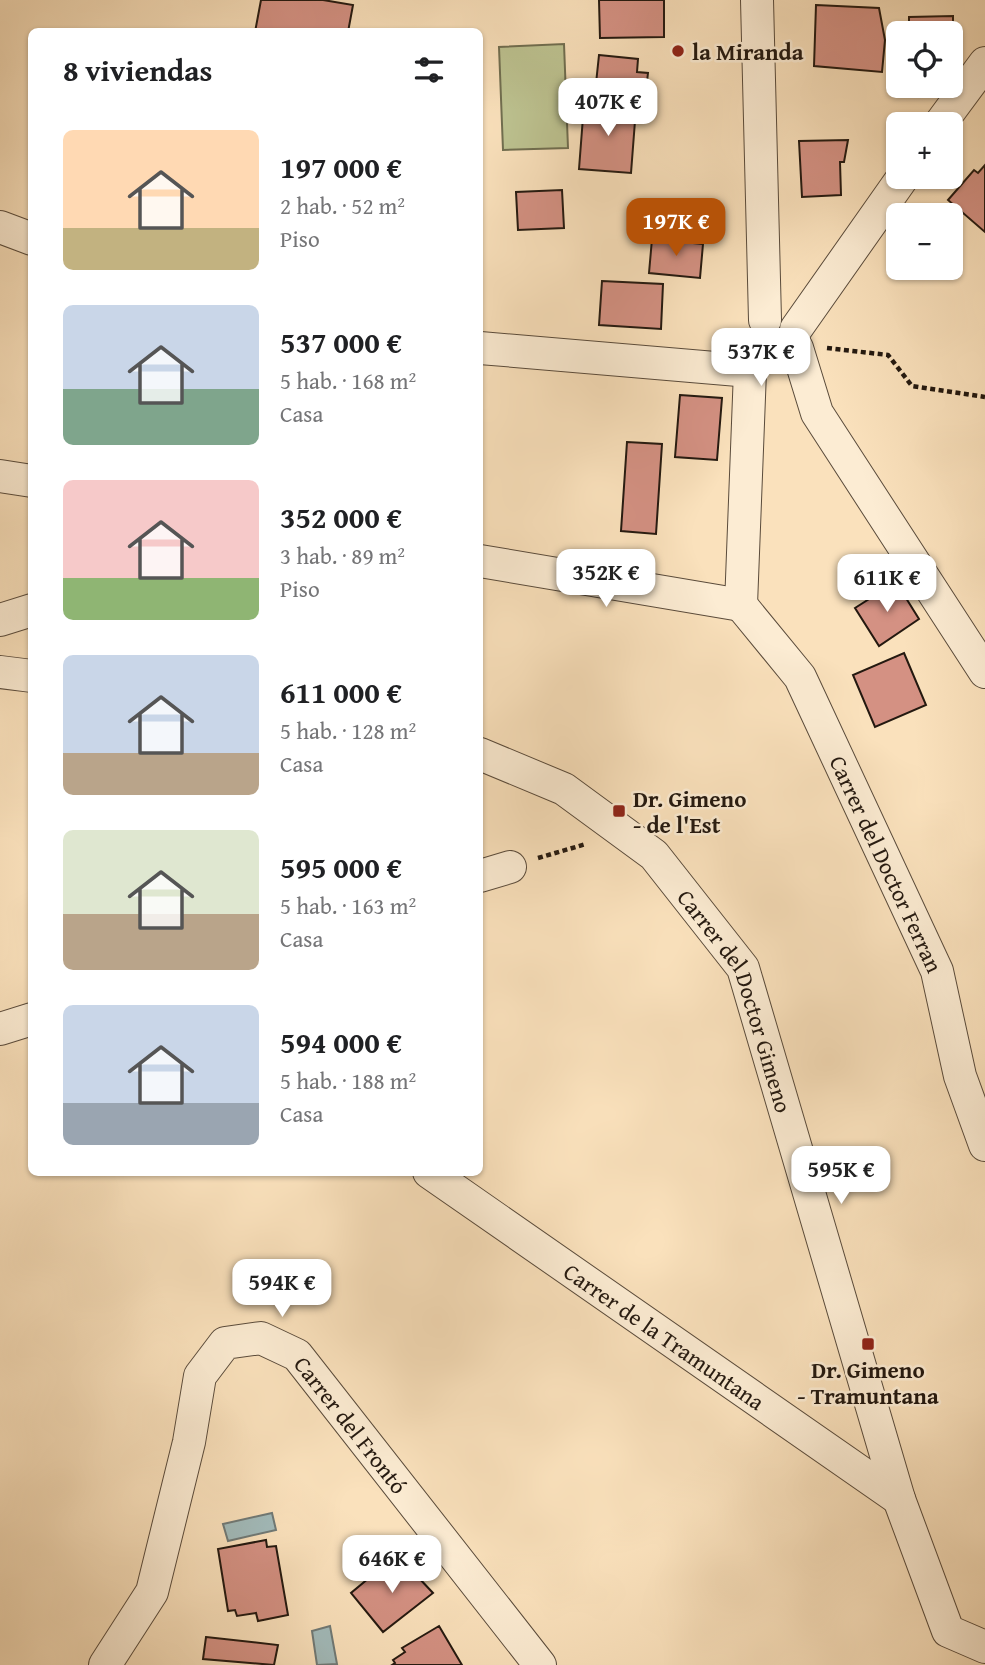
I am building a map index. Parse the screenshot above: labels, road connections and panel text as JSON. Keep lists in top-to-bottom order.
{
  "streets": {
    "street": [
      "Carrer del Doctor Ferran",
      "Carrer del Doctor Gimeno",
      "Carrer de la Tramuntana",
      "Carrer del Frontó"
    ]
  },
  "crossings": [
    ["Carrer del Doctor Gimeno", "Carrer de la Tramuntana"]
  ],
  "places": {
    "other": ["la Miranda"],
    "transit": ["Dr. Gimeno - de l'Est", "Dr. Gimeno - Tramuntana"]
  },
  "page": {
    "map_buttons": ["+", "−"],
    "heading": "8 viviendas",
    "price": [
      "407K €",
      "197K €",
      "537K €",
      "352K €",
      "611K €",
      "595K €",
      "594K €",
      "646K €"
    ],
    "list": [
      {
        "name": "197 000 €",
        "note": "2 hab. · 52 m² · Piso"
      },
      {
        "name": "537 000 €",
        "note": "5 hab. · 168 m² · Casa"
      },
      {
        "name": "352 000 €",
        "note": "3 hab. · 89 m² · Piso"
      },
      {
        "name": "611 000 €",
        "note": "5 hab. · 128 m² · Casa"
      },
      {
        "name": "595 000 €",
        "note": "5 hab. · 163 m² · Casa"
      },
      {
        "name": "594 000 €",
        "note": "5 hab. · 188 m² · Casa"
      }
    ]
  }
}
